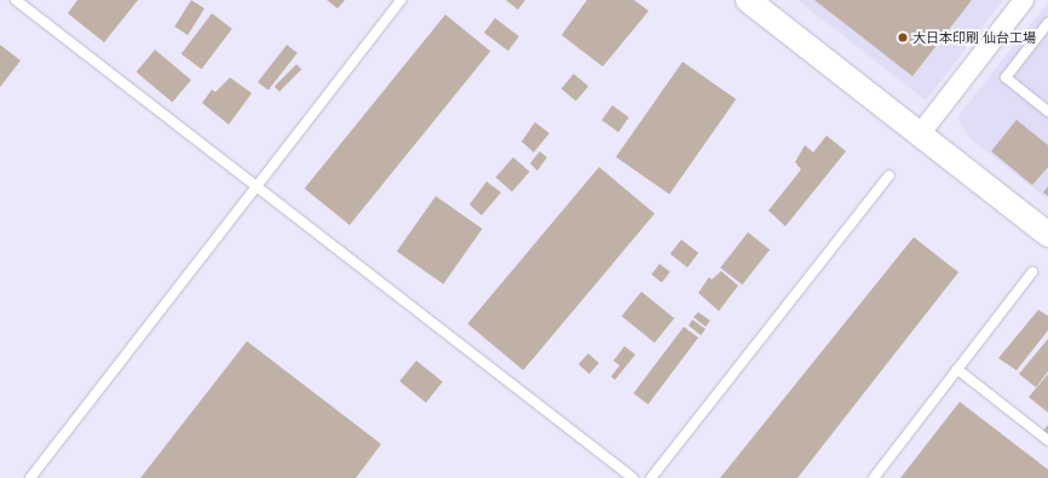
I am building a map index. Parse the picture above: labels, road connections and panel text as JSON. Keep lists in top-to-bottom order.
{
  "places": ["大日本印刷 仙台工場"]
}
